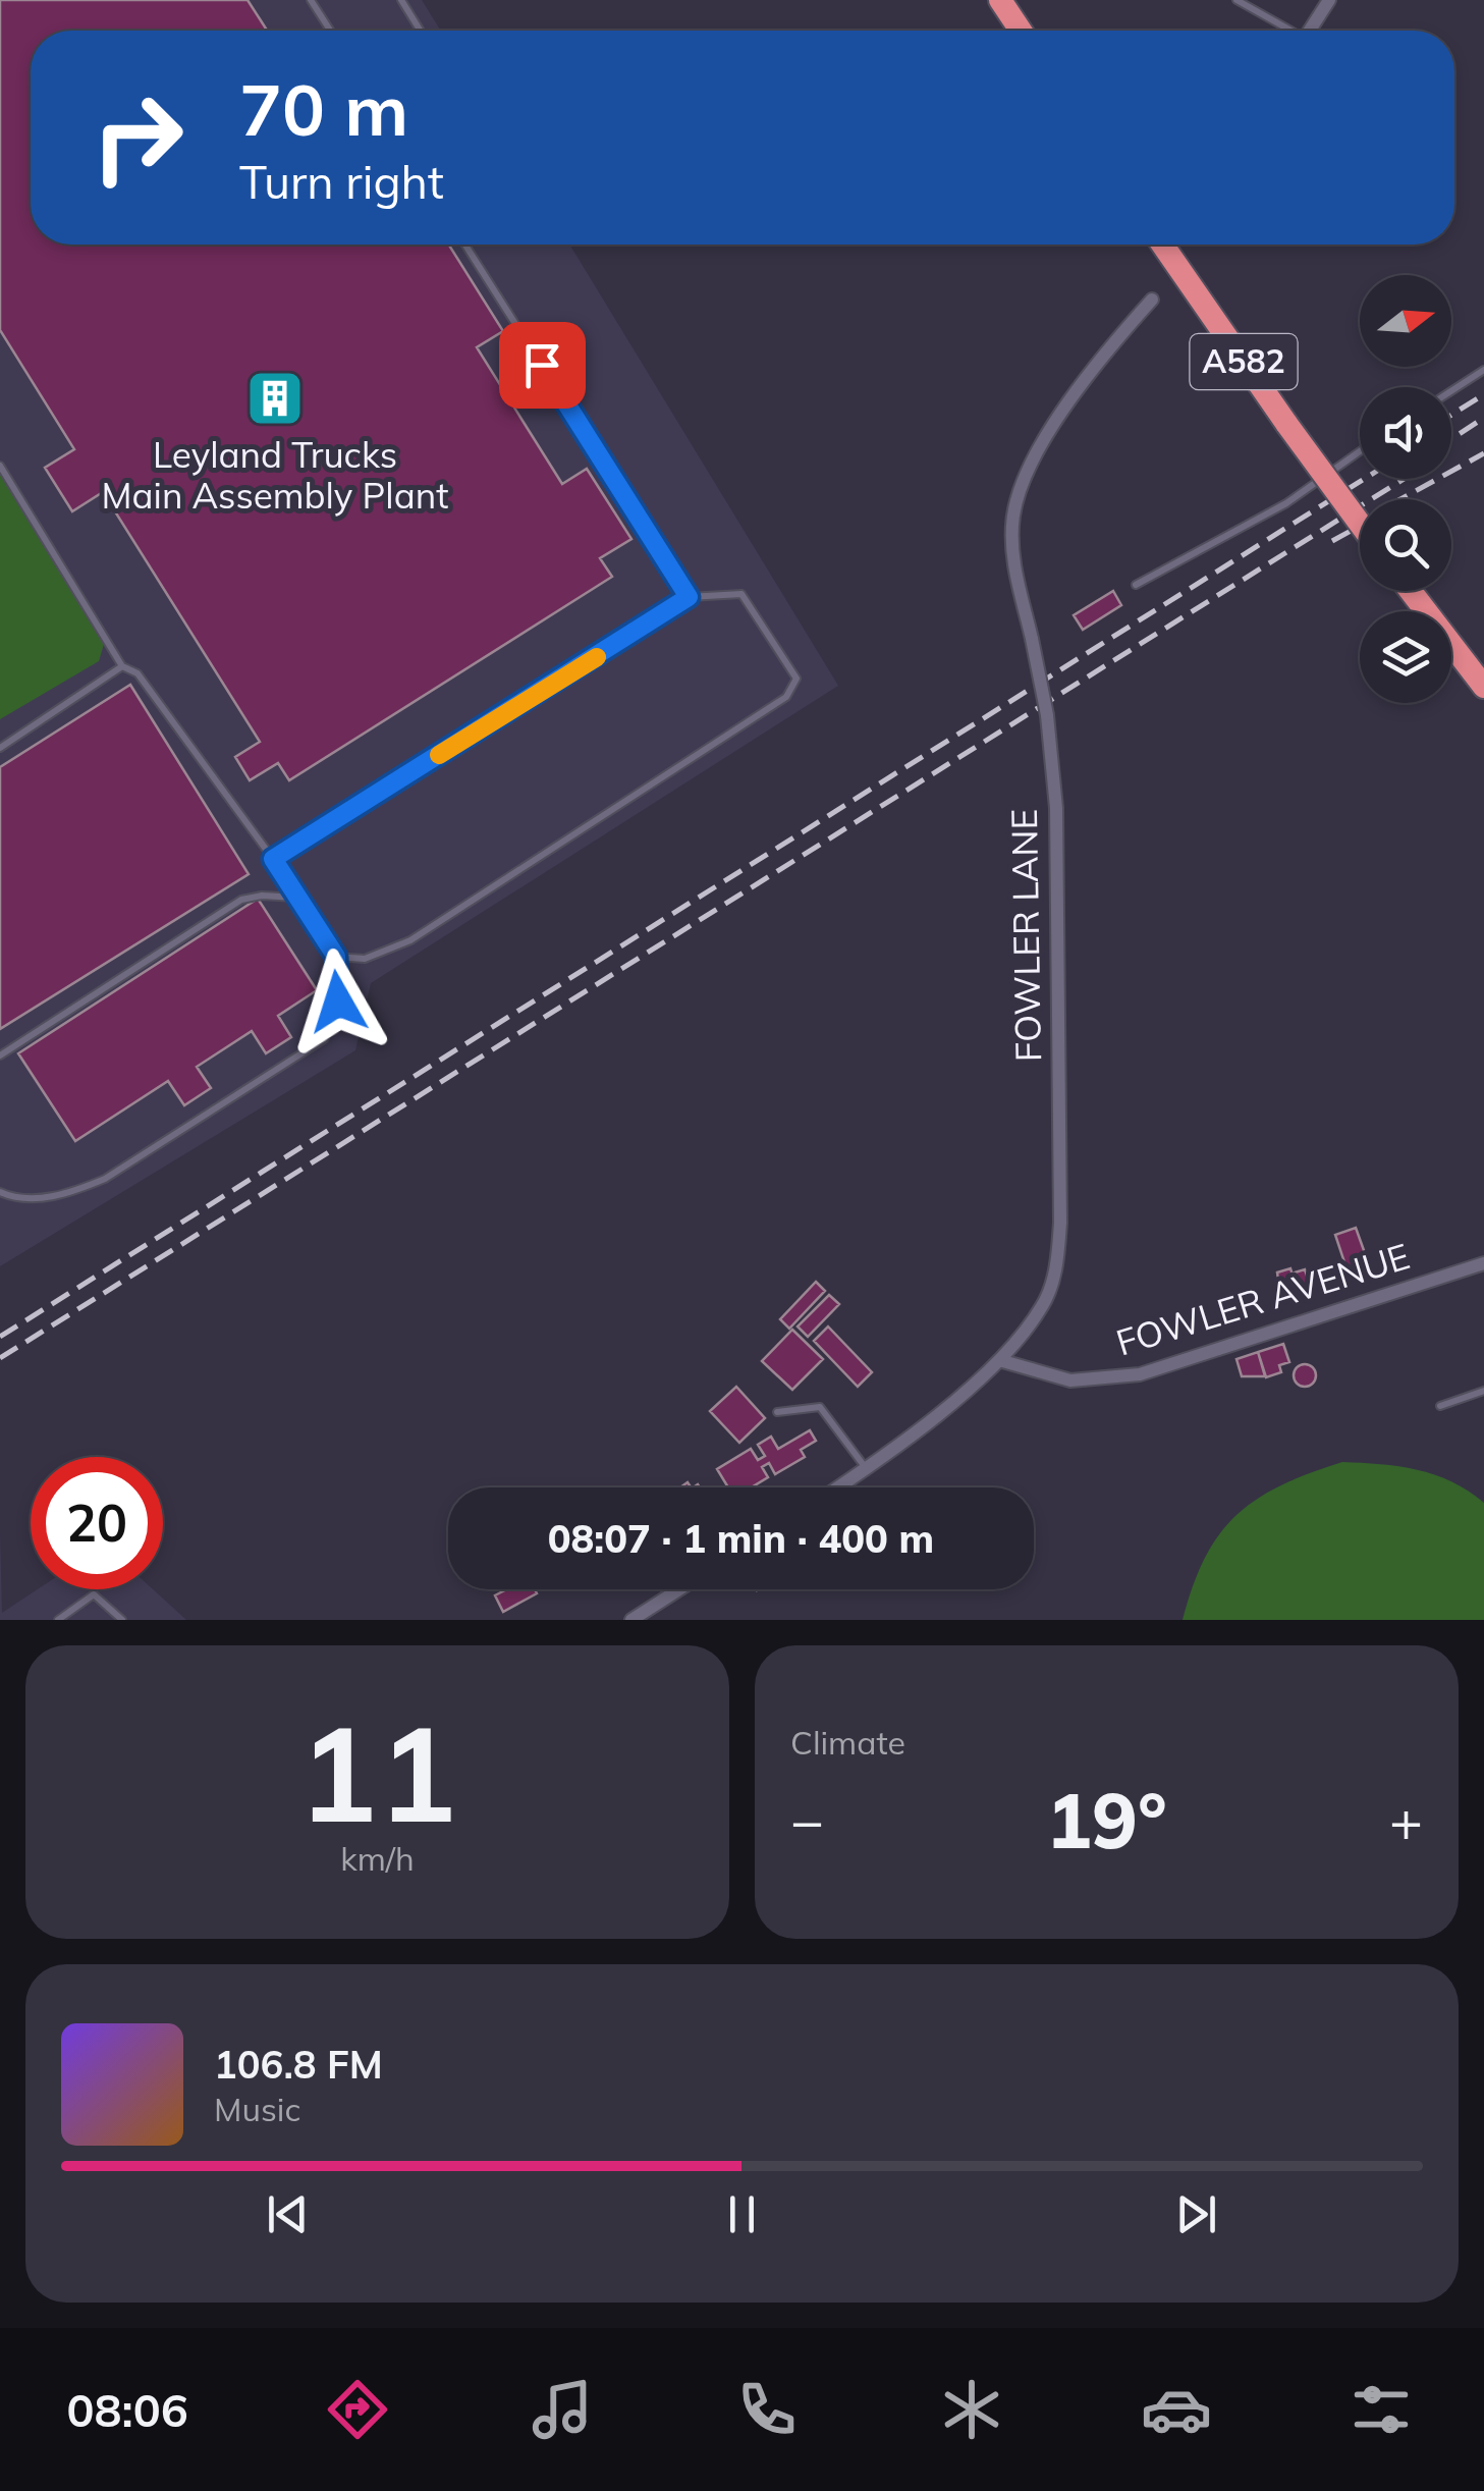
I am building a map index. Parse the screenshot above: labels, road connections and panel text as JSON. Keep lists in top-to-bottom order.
{
  "streets": {
    "highway": ["A582"],
    "street": ["FOWLER LANE", "FOWLER AVENUE"]
  },
  "crossings": [
    ["FOWLER LANE", "FOWLER AVENUE"]
  ],
  "places": {
    "building": ["Leyland Trucks Main Assembly Plant"]
  },
  "north": "right",
  "page": {
    "turn": ["70 m", "Turn right"],
    "limit": "20",
    "trip": "08:07 · 1 min · 400 m",
    "tile": [
      ["11", "km/h"],
      "Climate"
    ],
    "heat": ["−", "19°", "+"],
    "song": ["106.8 FM", "Music"],
    "tabs": "08:06"
  }
}
